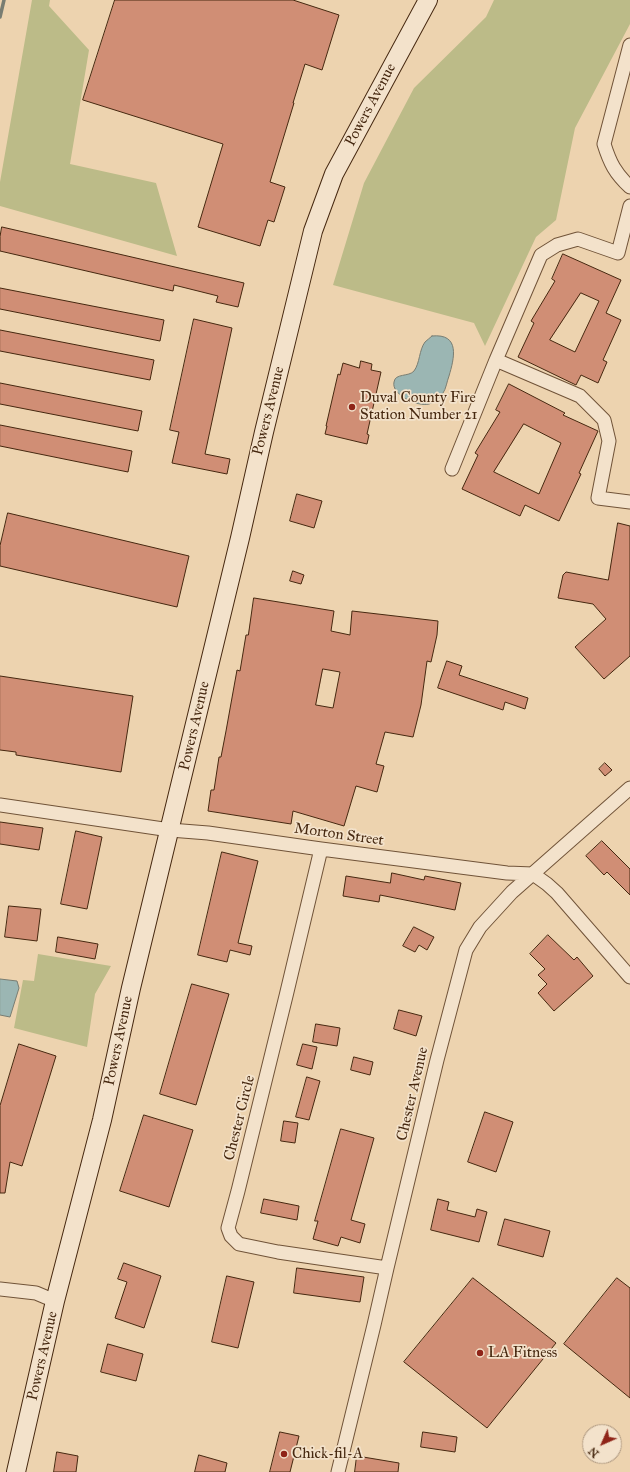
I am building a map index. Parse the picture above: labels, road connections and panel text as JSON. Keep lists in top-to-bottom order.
{
  "streets": {
    "street": [
      "Powers Avenue",
      "Morton Street",
      "Chester Avenue",
      "Chester Circle"
    ]
  },
  "crossings": [
    ["Powers Avenue", "Morton Street"],
    ["Morton Street", "Chester Avenue"],
    ["Morton Street", "Chester Circle"],
    ["Chester Avenue", "Chester Circle"]
  ],
  "places": ["Duval County Fire Station Number 21", "LA Fitness", "Chick-fil-A"],
  "north": "bottom left"
}
